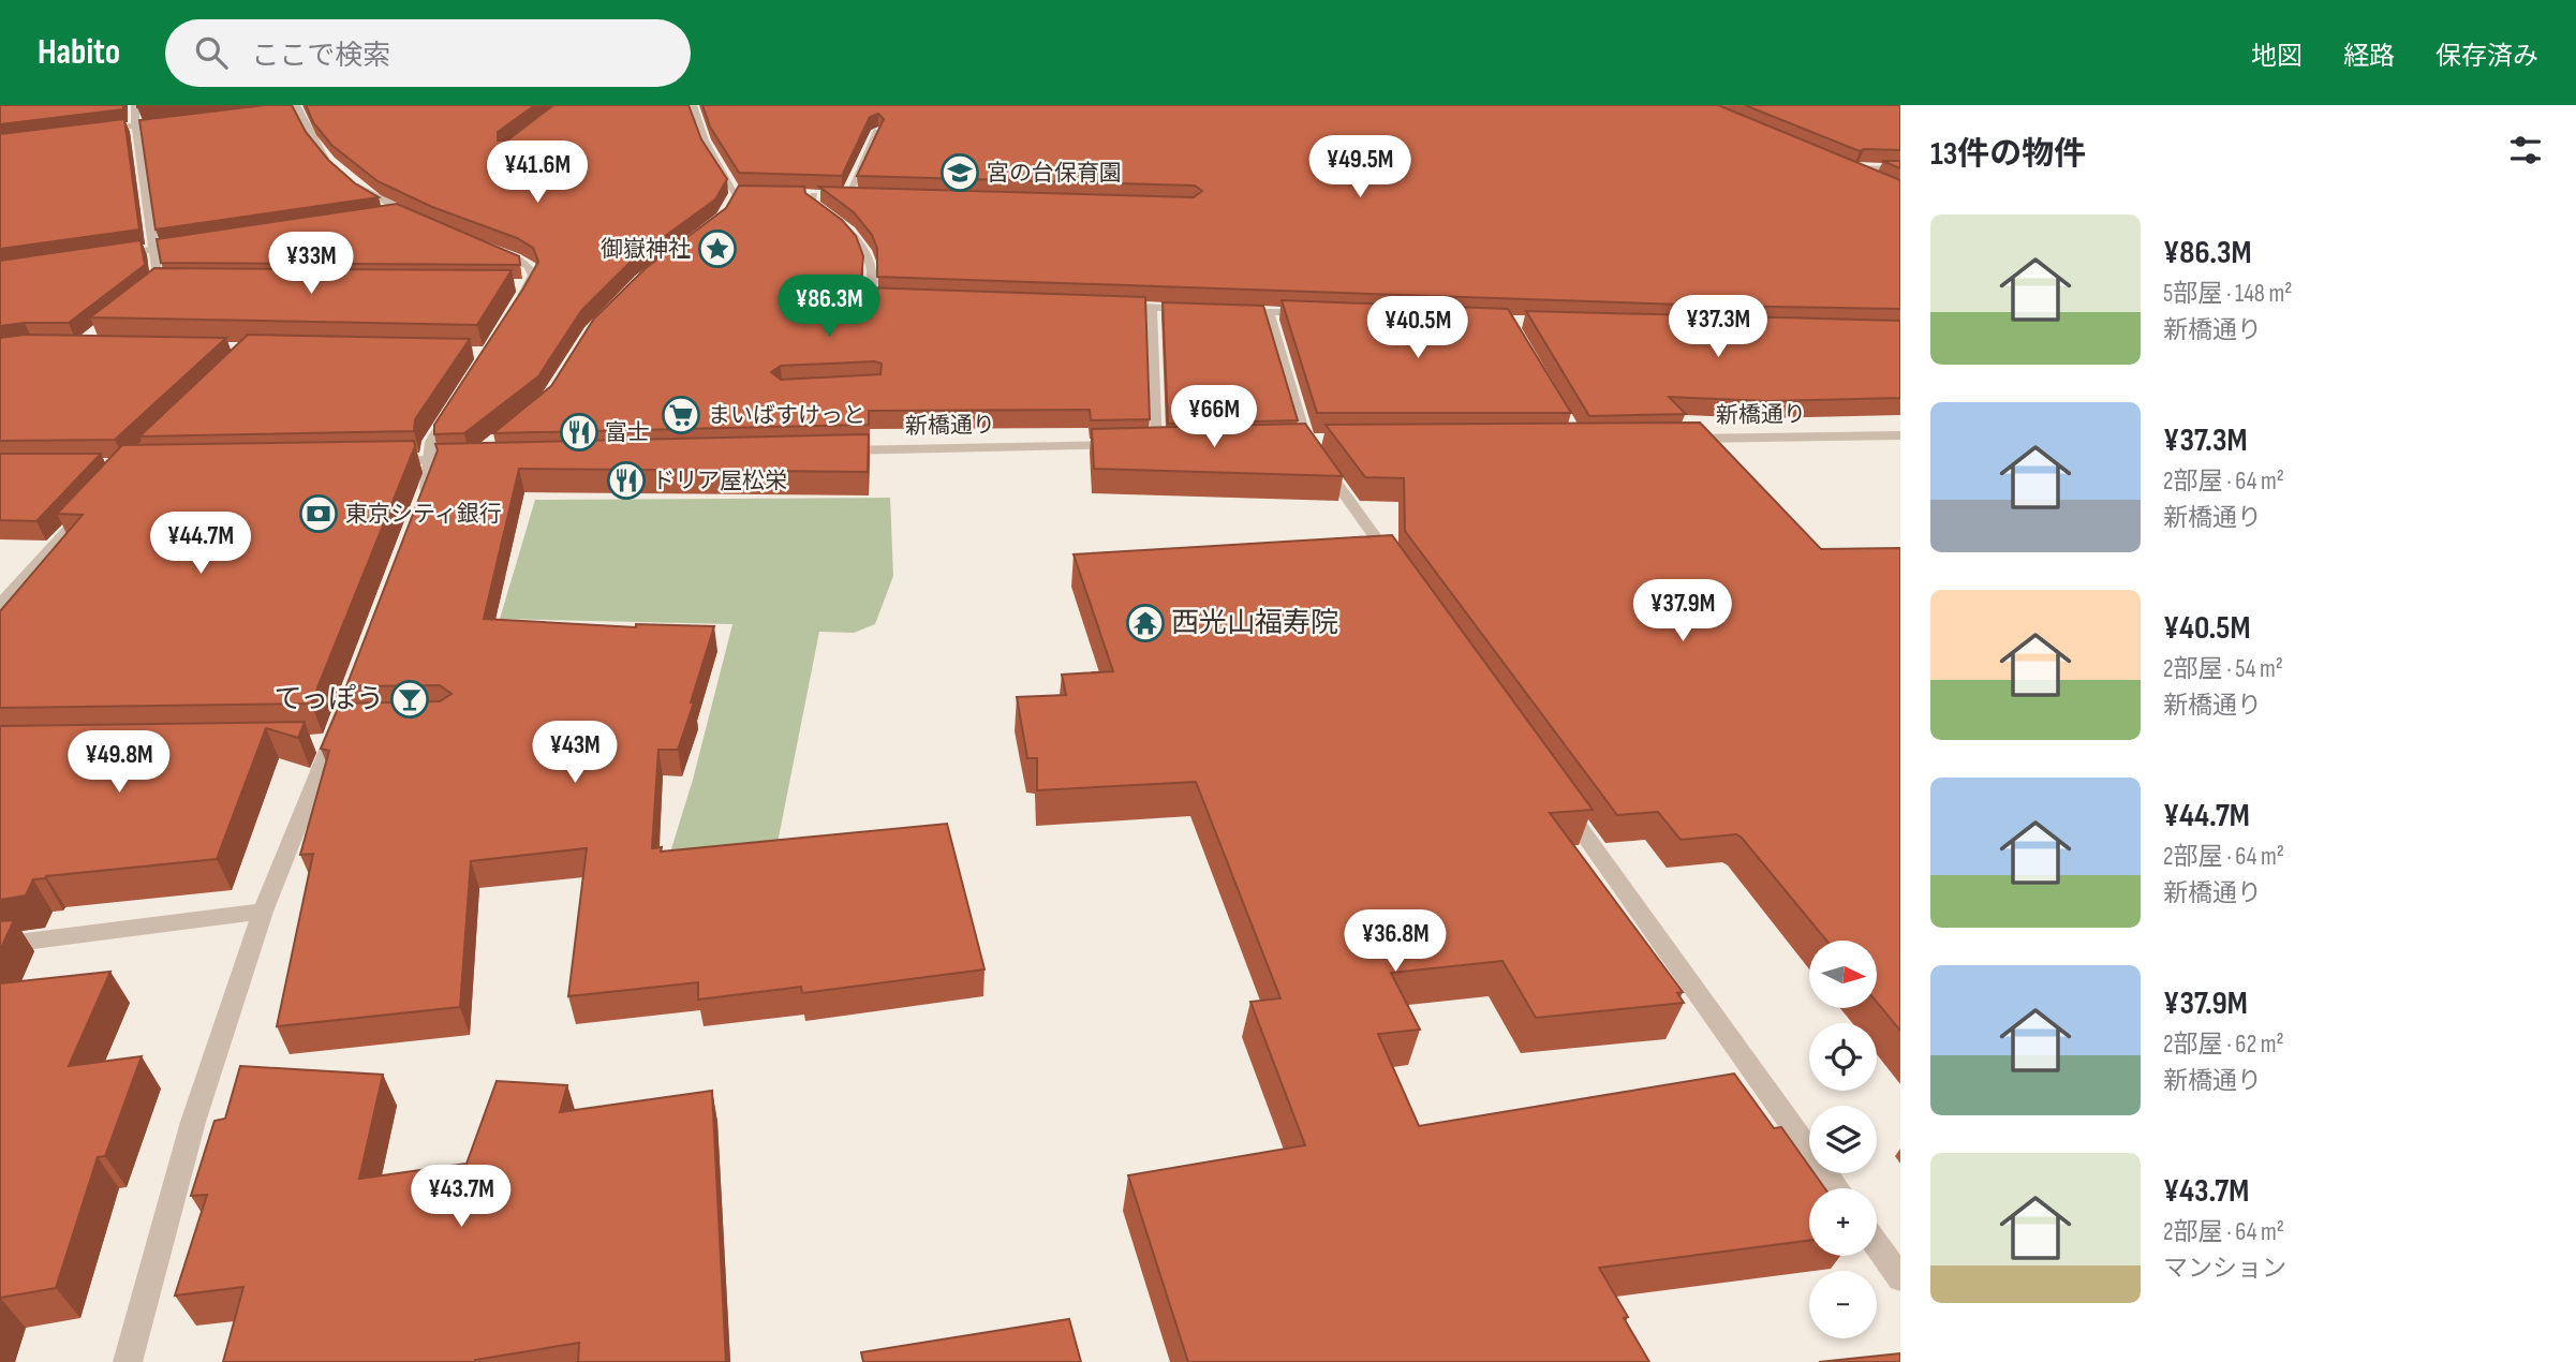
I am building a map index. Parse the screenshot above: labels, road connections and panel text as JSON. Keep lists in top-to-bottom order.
{
  "streets": {
    "street": ["新橋通り"]
  },
  "places": {
    "school or university": ["宮の台保育園"],
    "place": ["御嶽神社"],
    "supermarket": ["まいばすけっと"],
    "restaurant": ["富士", "ドリア屋松栄"],
    "bank": ["東京シティ銀行"],
    "temple": ["西光山福寿院"],
    "bar": ["てっぽう"]
  },
  "north": "right",
  "page": {
    "header": "Habito",
    "search": "ここで検索",
    "nav": ["地図", "経路", "保存済み"],
    "heading": "13件の物件",
    "price": [
      "¥49.5M",
      "¥41.6M",
      "¥33M",
      "¥86.3M",
      "¥37.3M",
      "¥40.5M",
      "¥66M",
      "¥44.7M",
      "¥37.9M",
      "¥43M",
      "¥49.8M",
      "¥36.8M",
      "¥43.7M"
    ],
    "list": [
      {
        "name": "¥86.3M",
        "note": "5部屋 · 148 m² · 新橋通り"
      },
      {
        "name": "¥37.3M",
        "note": "2部屋 · 64 m² · 新橋通り"
      },
      {
        "name": "¥40.5M",
        "note": "2部屋 · 54 m² · 新橋通り"
      },
      {
        "name": "¥44.7M",
        "note": "2部屋 · 64 m² · 新橋通り"
      },
      {
        "name": "¥37.9M",
        "note": "2部屋 · 62 m² · 新橋通り"
      },
      {
        "name": "¥43.7M",
        "note": "2部屋 · 64 m² · マンション"
      }
    ],
    "map_buttons": ["+", "−"]
  }
}
